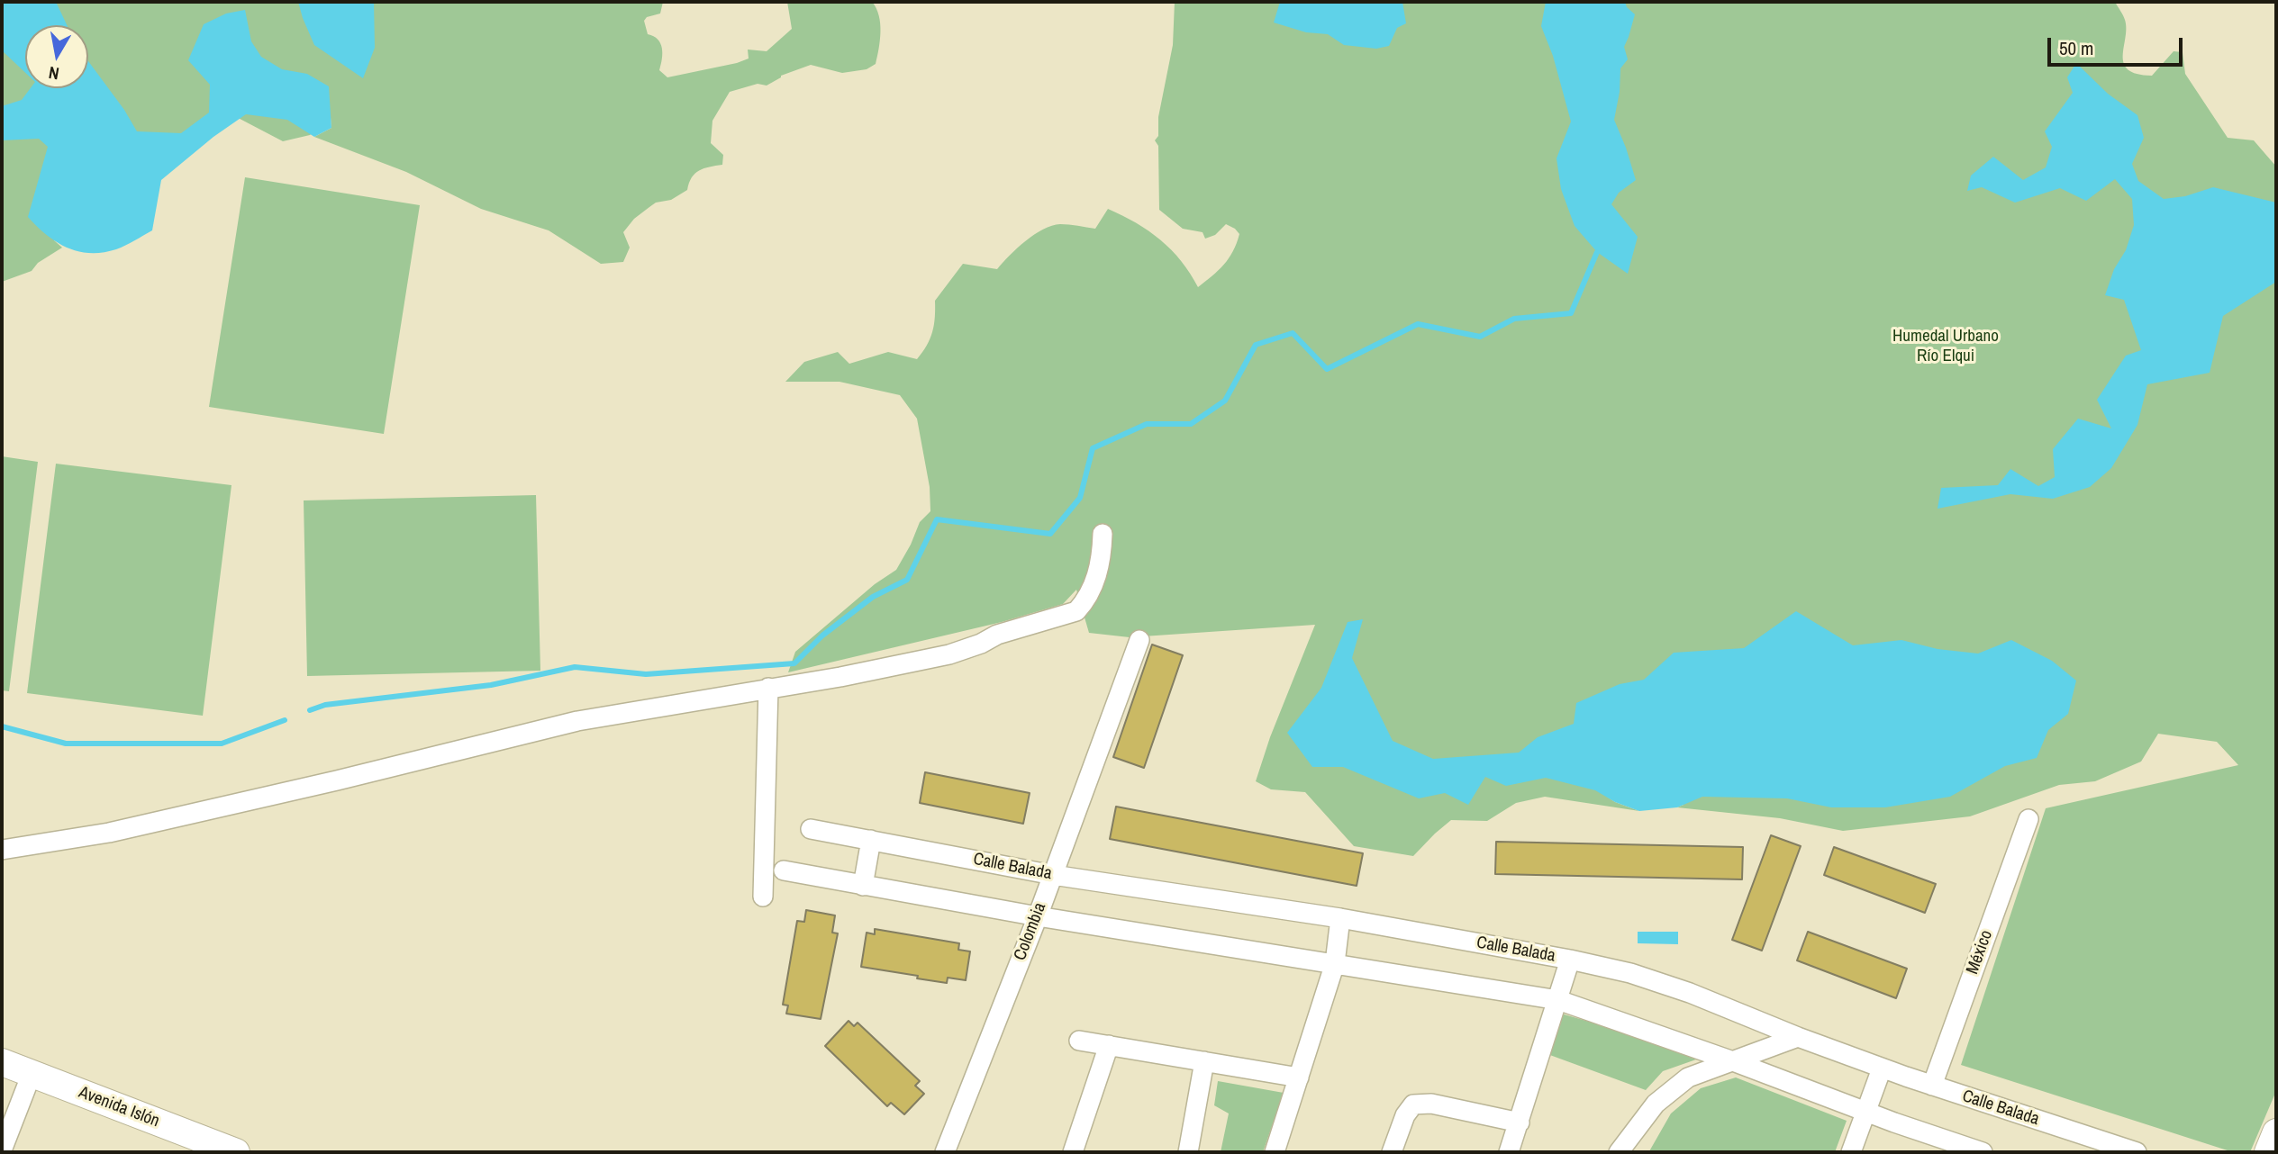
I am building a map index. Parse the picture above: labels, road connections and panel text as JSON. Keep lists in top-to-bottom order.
{
  "streets": {
    "main road": ["Avenida Islón"],
    "street": ["Calle Balada", "Colombia", "México"]
  },
  "crossings": [
    ["Calle Balada", "Colombia"],
    ["Calle Balada", "México"]
  ],
  "parks": ["Humedal Urbano Río Elqui"],
  "scale_bar": "50 m",
  "north": "bottom"
}
